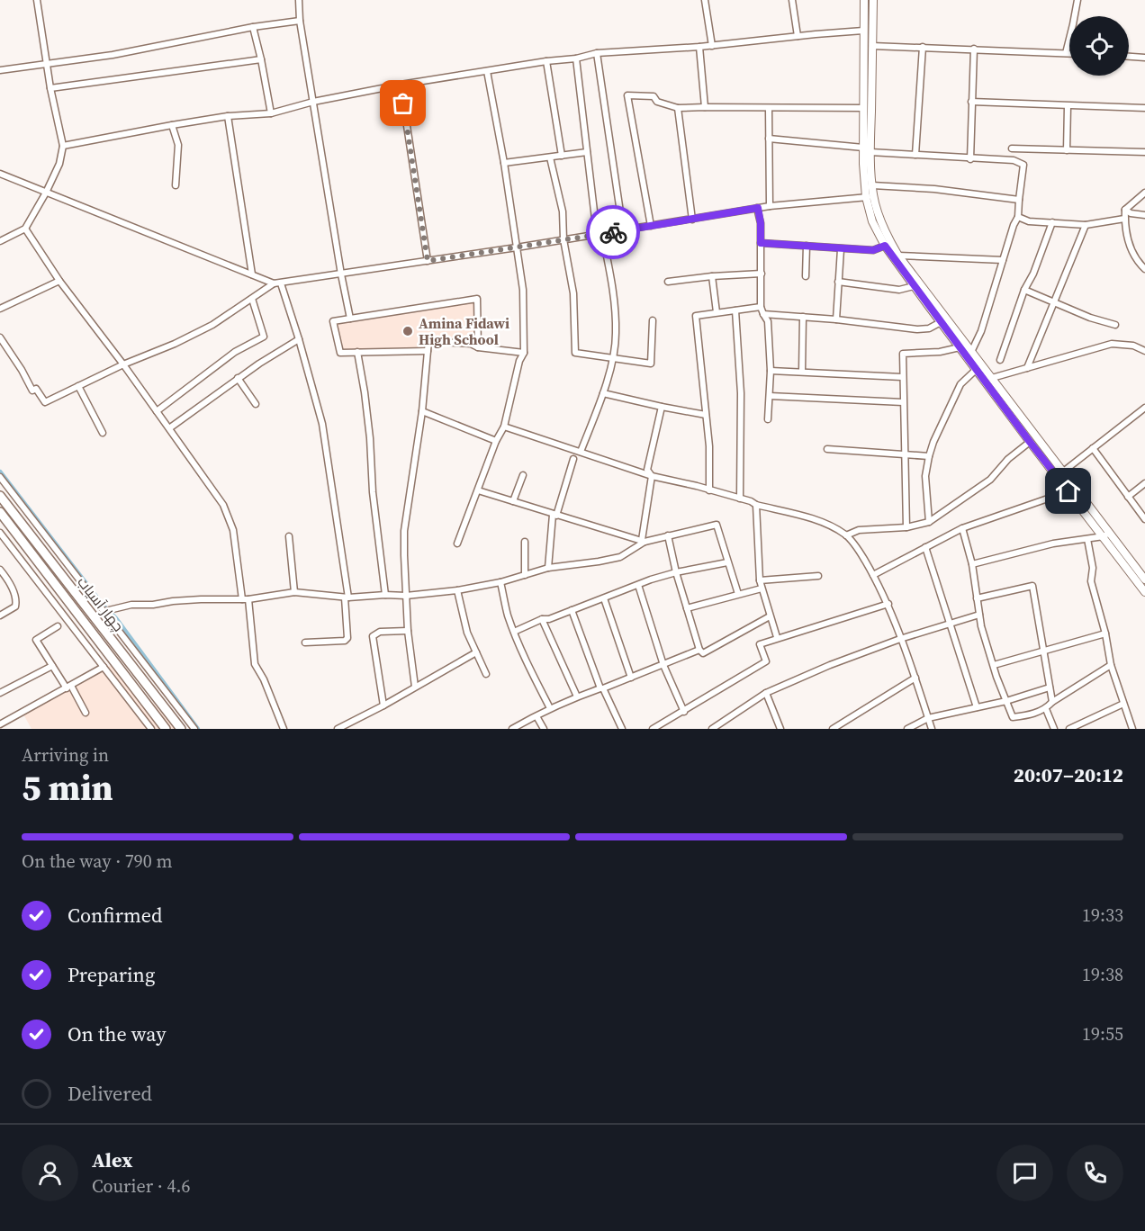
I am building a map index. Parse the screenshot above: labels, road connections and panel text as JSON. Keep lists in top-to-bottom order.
{
  "streets": {
    "highway": ["چهار آسیاب"]
  },
  "places": ["Amina Fidawi High School"],
  "page": {
    "heading": ["5 min", "Arriving in", "20:07–20:12"],
    "panel": ["Alex", "Courier · 4.6"],
    "bar": "On the way · 790 m",
    "list": [
      ["Confirmed", "19:33"],
      ["Preparing", "19:38"],
      ["On the way", "19:55"],
      "Delivered"
    ]
  }
}
